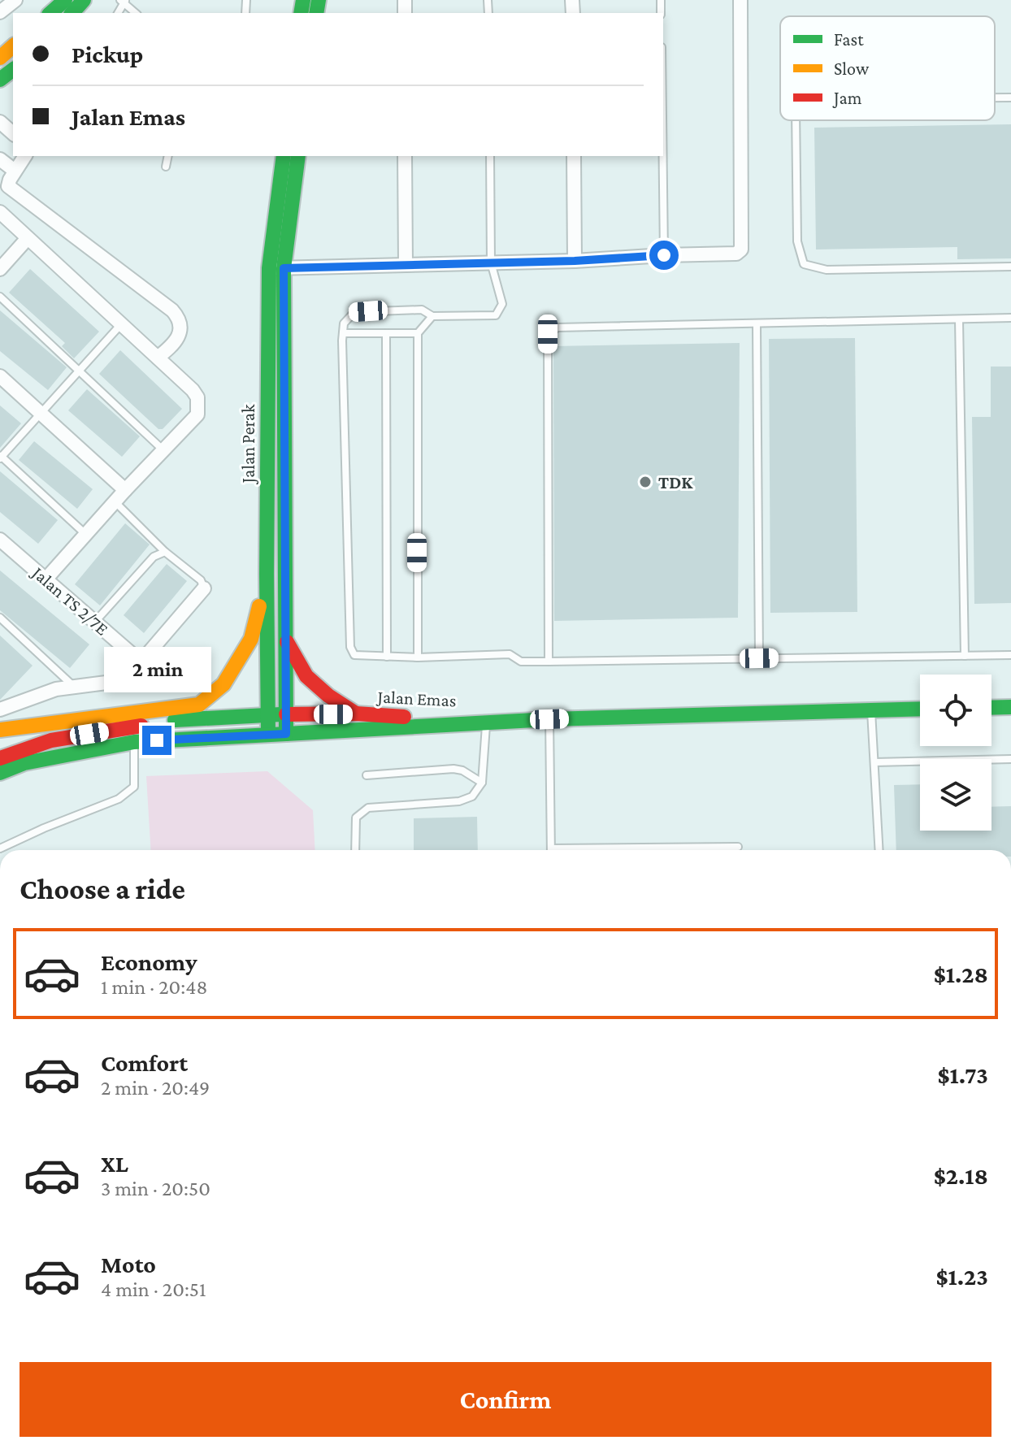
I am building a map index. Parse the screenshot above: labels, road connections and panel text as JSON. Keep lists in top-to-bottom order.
{
  "streets": {
    "main road": ["Jalan Perak", "Jalan Emas"],
    "street": ["Jalan TS 2/7E"]
  },
  "crossings": [
    ["Jalan Perak", "Jalan Emas"]
  ],
  "places": ["TDK"],
  "legend": ["Fast", "Slow", "Jam"],
  "page": {
    "banner": ["Pickup", "Jalan Emas"],
    "bubble": "2 min",
    "heading": "Choose a ride",
    "list": [
      {
        "name": "Economy",
        "note": "1 min · 20:48",
        "value": "$1.28"
      },
      {
        "name": "Comfort",
        "note": "2 min · 20:49",
        "value": "$1.73"
      },
      {
        "name": "XL",
        "note": "3 min · 20:50",
        "value": "$2.18"
      },
      {
        "name": "Moto",
        "note": "4 min · 20:51",
        "value": "$1.23"
      }
    ],
    "buttons": "Confirm"
  }
}
